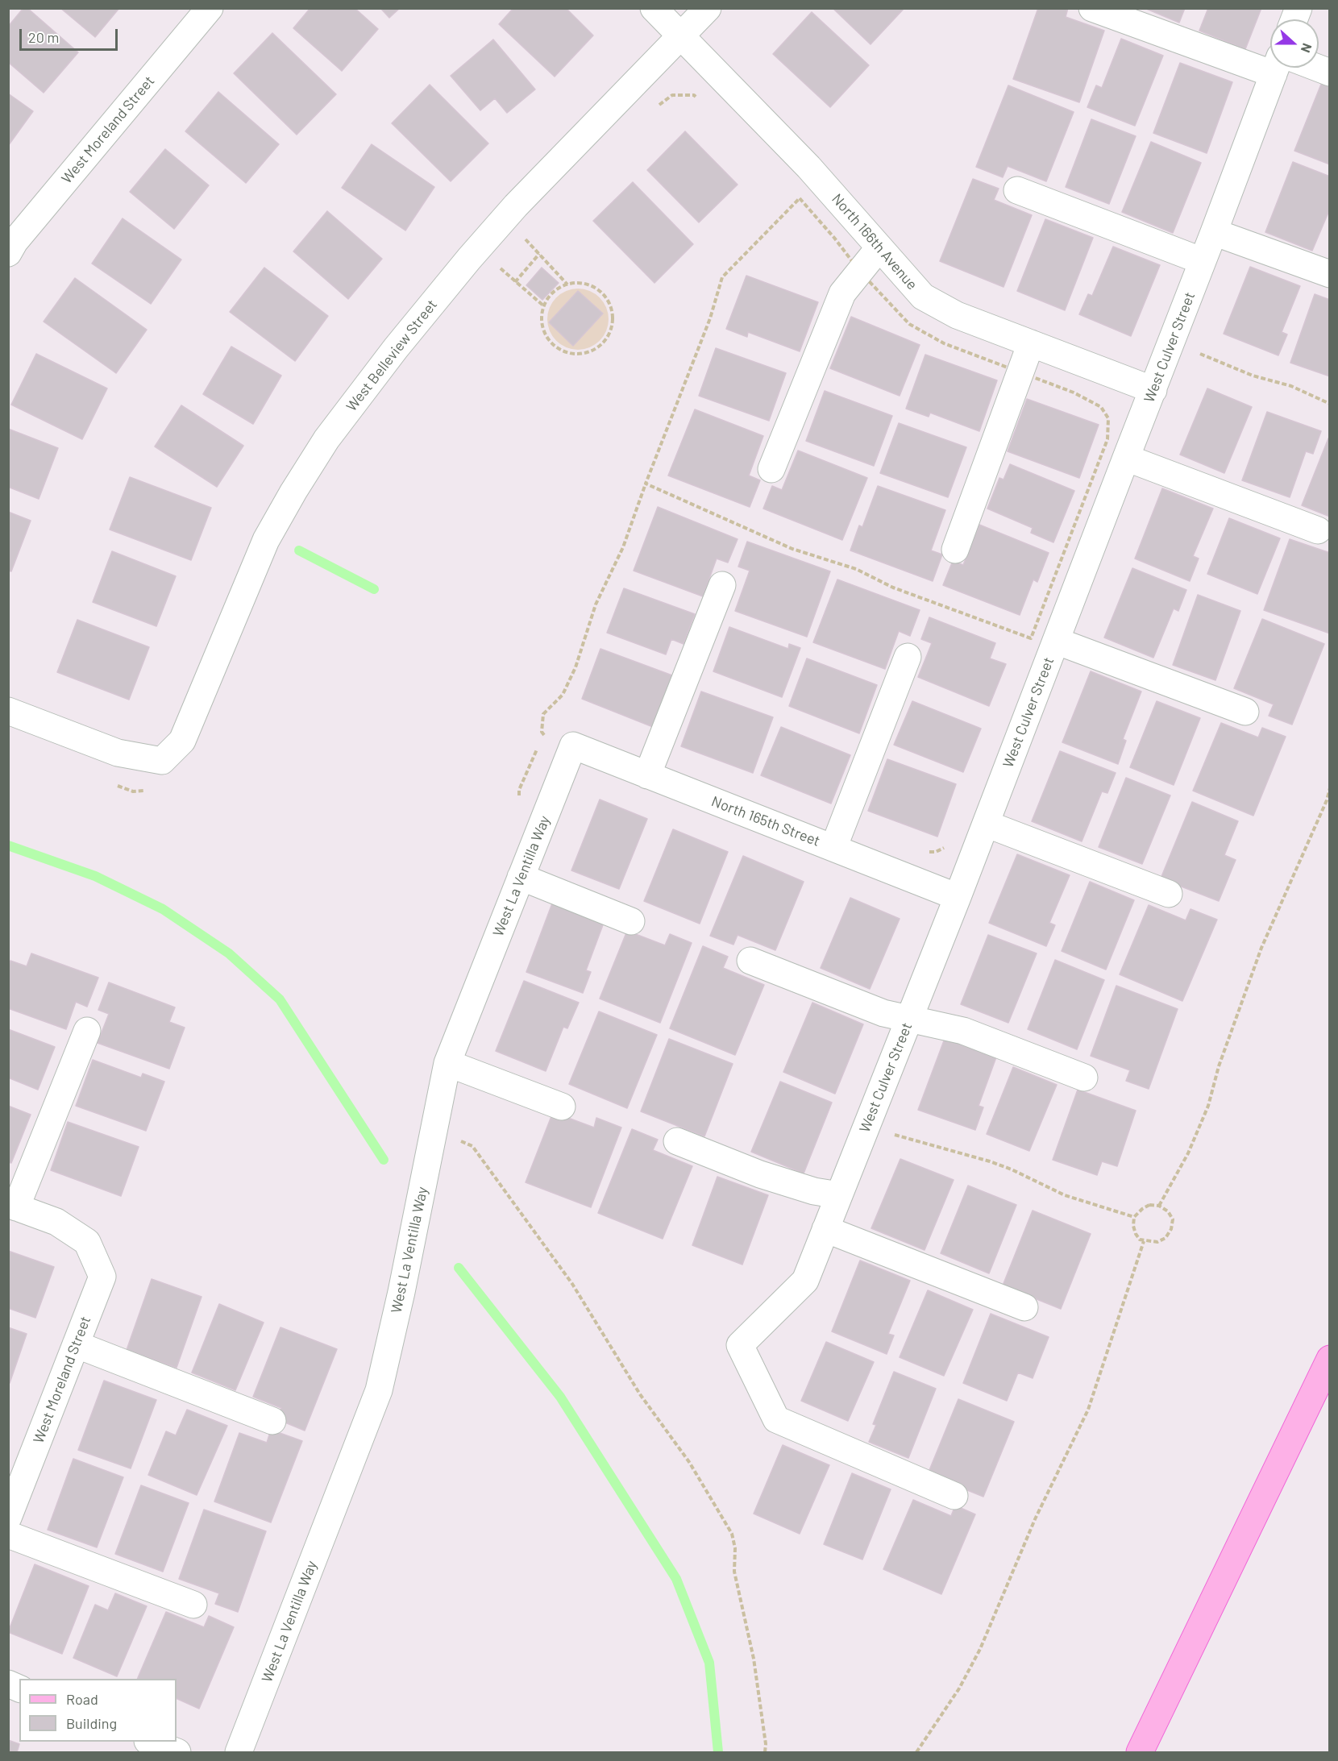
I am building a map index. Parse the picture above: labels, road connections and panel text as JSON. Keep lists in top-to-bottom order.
{
  "streets": {
    "street": [
      "West Moreland Street",
      "North 166th Avenue",
      "West Culver Street",
      "West Belleview Street",
      "North 165th Street",
      "West La Ventilla Way"
    ]
  },
  "crossings": [
    ["North 166th Avenue", "West Culver Street"],
    ["North 166th Avenue", "West Belleview Street"],
    ["West Culver Street", "North 165th Street"],
    ["North 165th Street", "West La Ventilla Way"]
  ],
  "legend": ["Road", "Building"],
  "scale_bar": "20 m",
  "north": "right"
}
